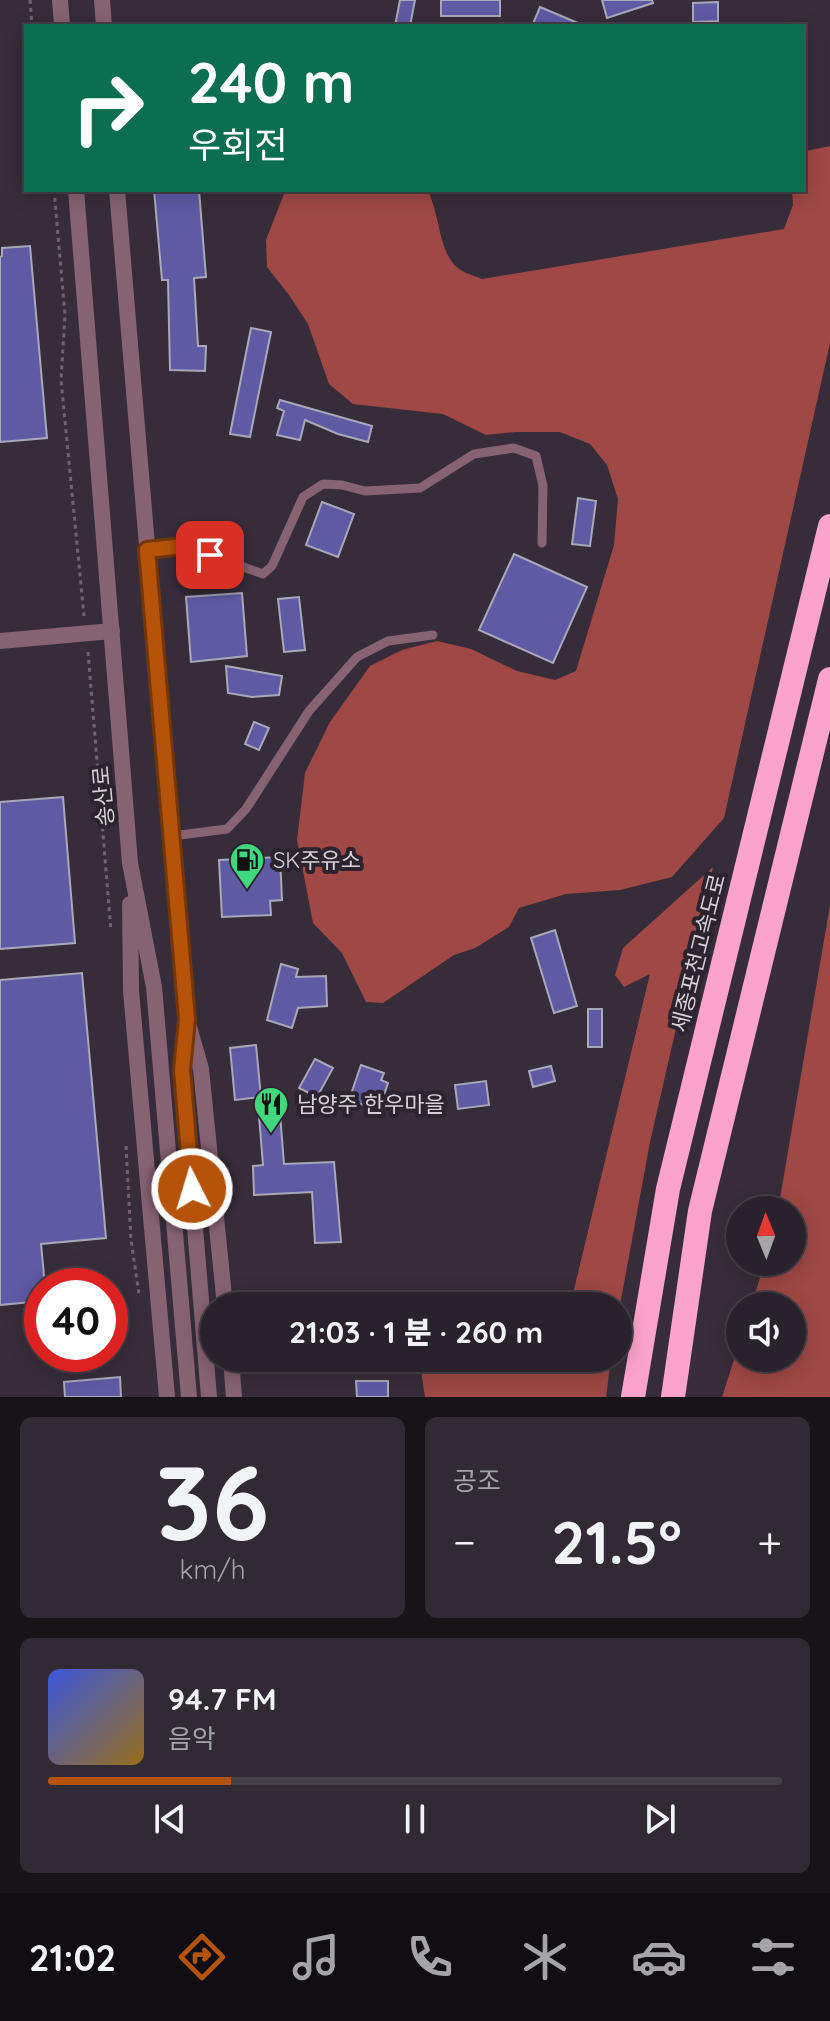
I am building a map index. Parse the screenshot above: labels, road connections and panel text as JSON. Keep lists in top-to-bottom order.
{
  "streets": {
    "highway": ["세종포천고속도로"],
    "street": ["송산로"]
  },
  "places": {
    "fuel station": ["SK주유소"],
    "restaurant": ["남양주 한우마을"]
  },
  "north": "top",
  "page": {
    "turn": ["240 m", "우회전"],
    "limit": "40",
    "trip": "21:03 · 1 분 · 260 m",
    "tile": [
      ["36", "km/h"],
      "공조"
    ],
    "heat": ["−", "21.5°", "+"],
    "song": ["94.7 FM", "음악"],
    "tabs": "21:02"
  }
}
